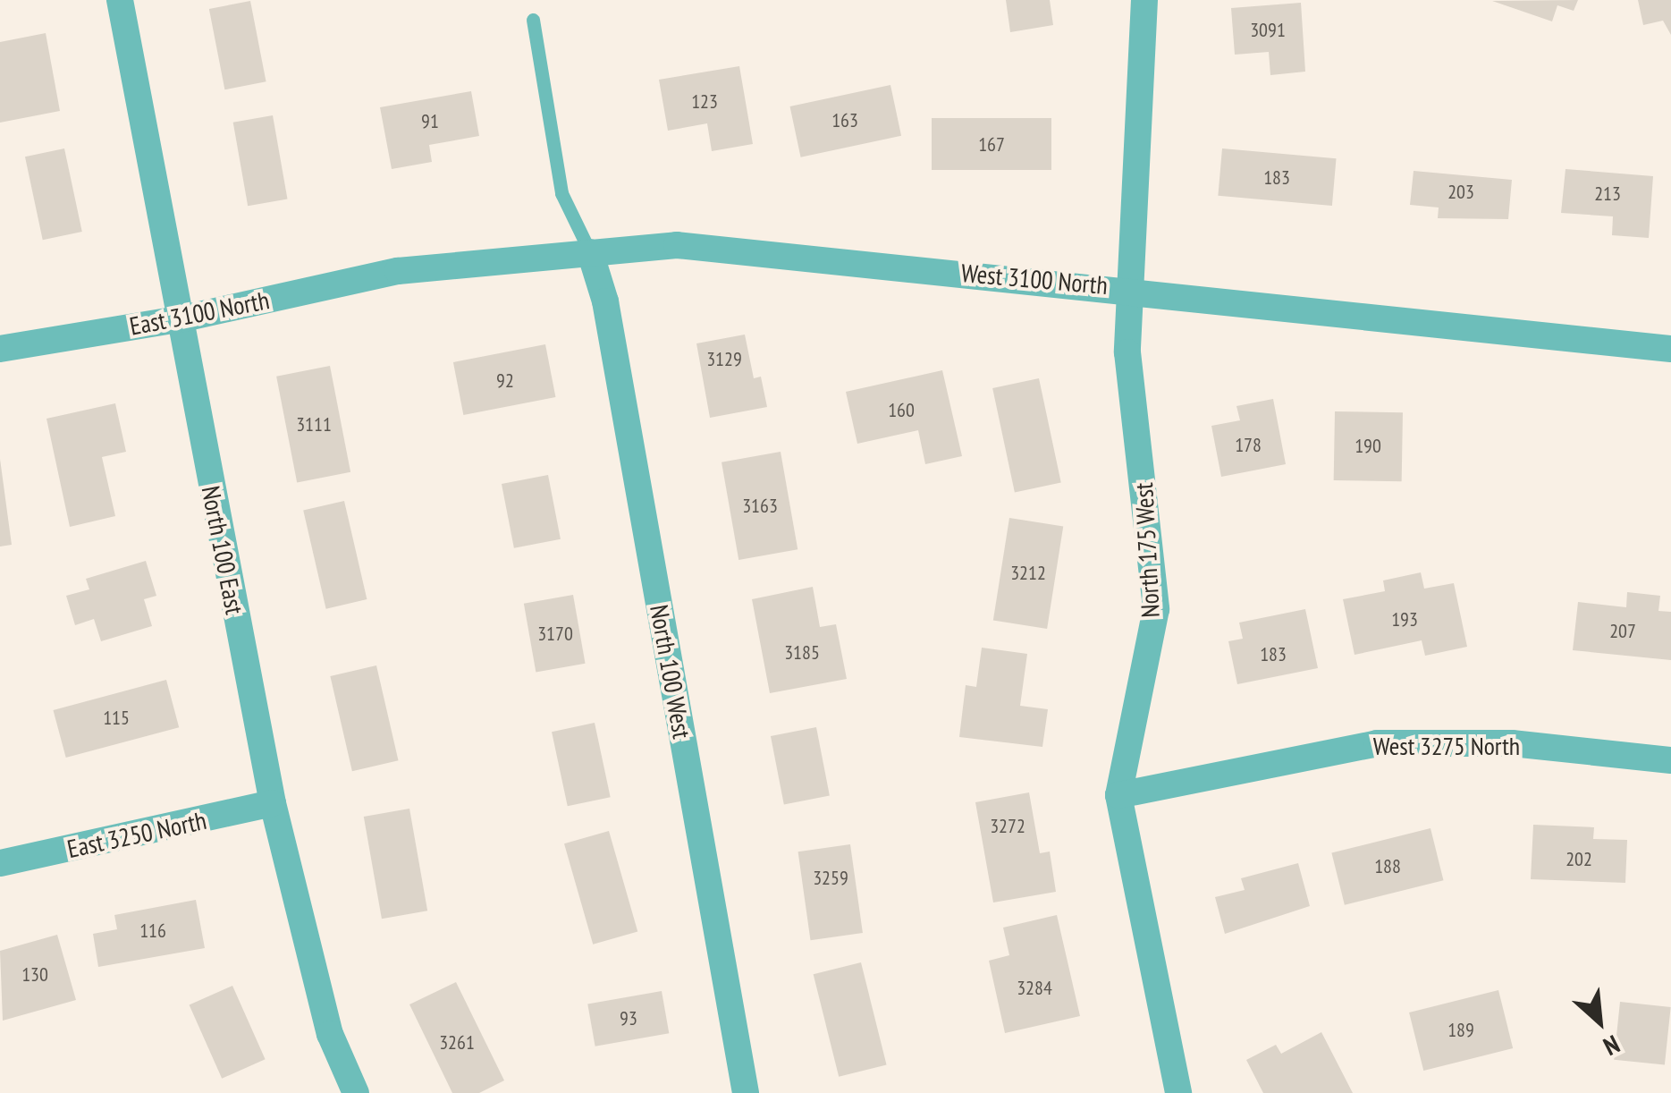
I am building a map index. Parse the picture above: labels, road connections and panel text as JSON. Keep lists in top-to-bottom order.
{
  "streets": {
    "street": [
      "West 3100 North",
      "East 3100 North",
      "North 100 East",
      "North 175 West",
      "North 100 West",
      "West 3275 North",
      "East 3250 North"
    ]
  },
  "crossings": [
    ["West 3100 North", "East 3100 North"],
    ["West 3100 North", "North 175 West"],
    ["West 3100 North", "North 100 West"],
    ["East 3100 North", "North 100 East"],
    ["North 100 East", "East 3250 North"],
    ["North 175 West", "West 3275 North"]
  ],
  "house_numbers": [
    "3091",
    "123",
    "163",
    "91",
    "167",
    "183",
    "203",
    "213",
    "3129",
    "92",
    "160",
    "3111",
    "178",
    "190",
    "3163",
    "3212",
    "193",
    "207",
    "3170",
    "3185",
    "183",
    "115",
    "3272",
    "202",
    "188",
    "3259",
    "116",
    "130",
    "3284",
    "93",
    "189",
    "3261"
  ],
  "north": "bottom right"
}
